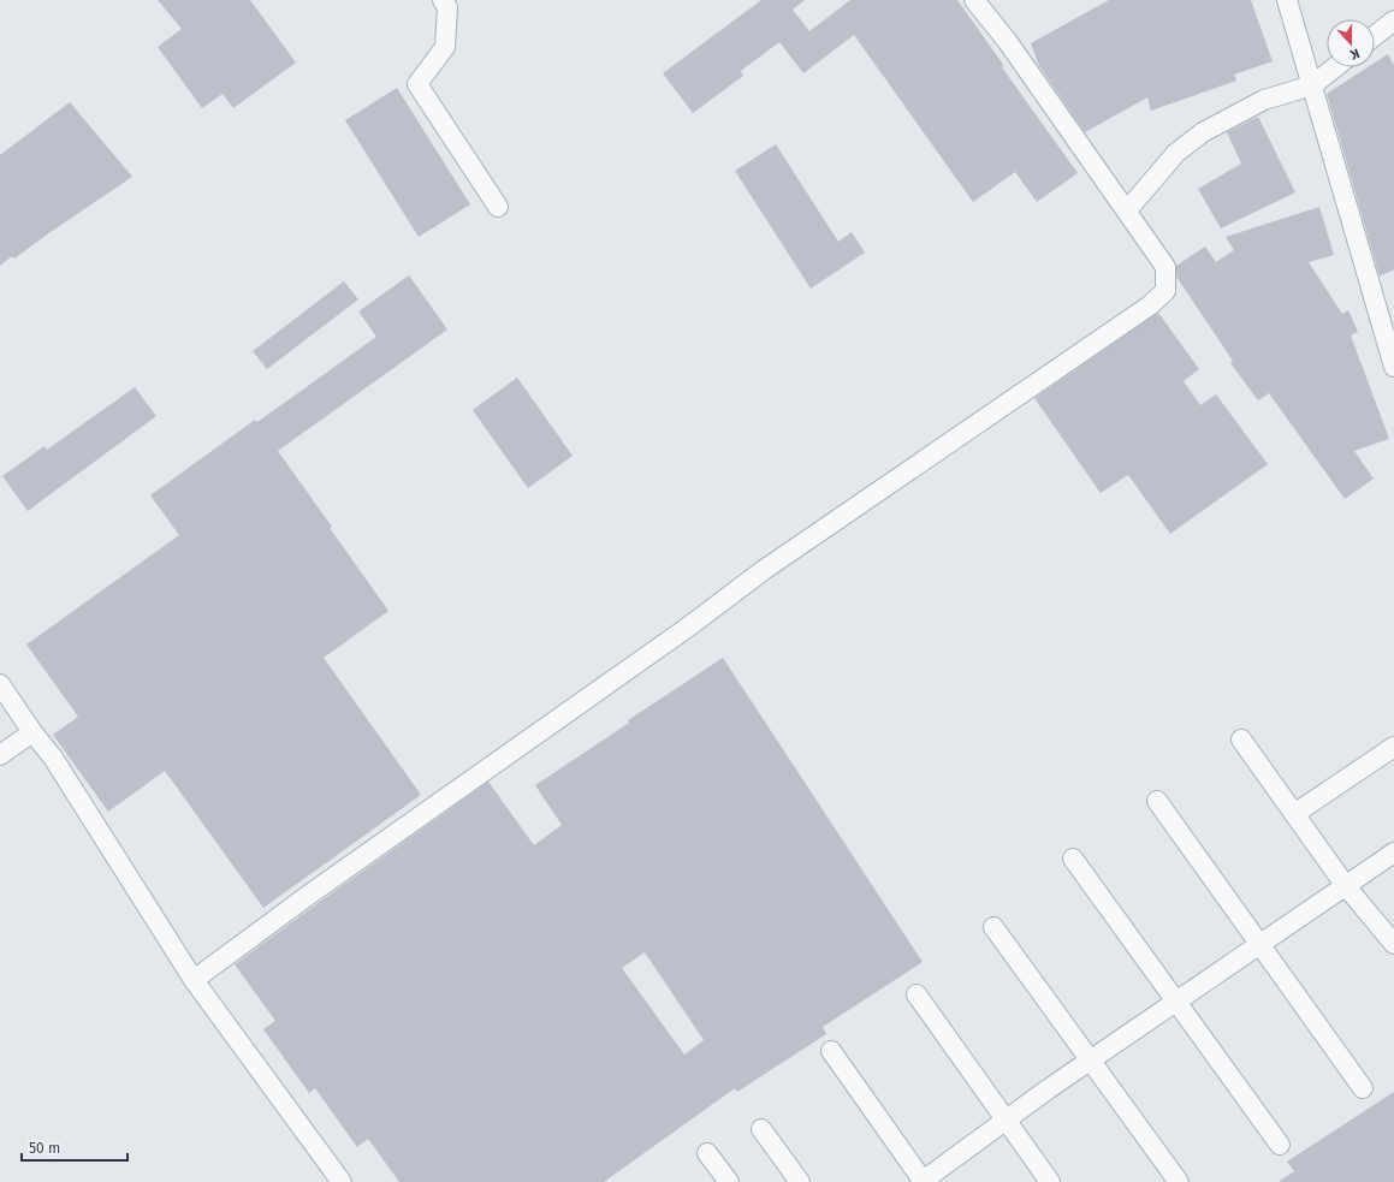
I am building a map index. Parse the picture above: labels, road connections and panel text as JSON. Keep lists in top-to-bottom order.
{
  "scale_bar": "50 m",
  "north": "bottom"
}
